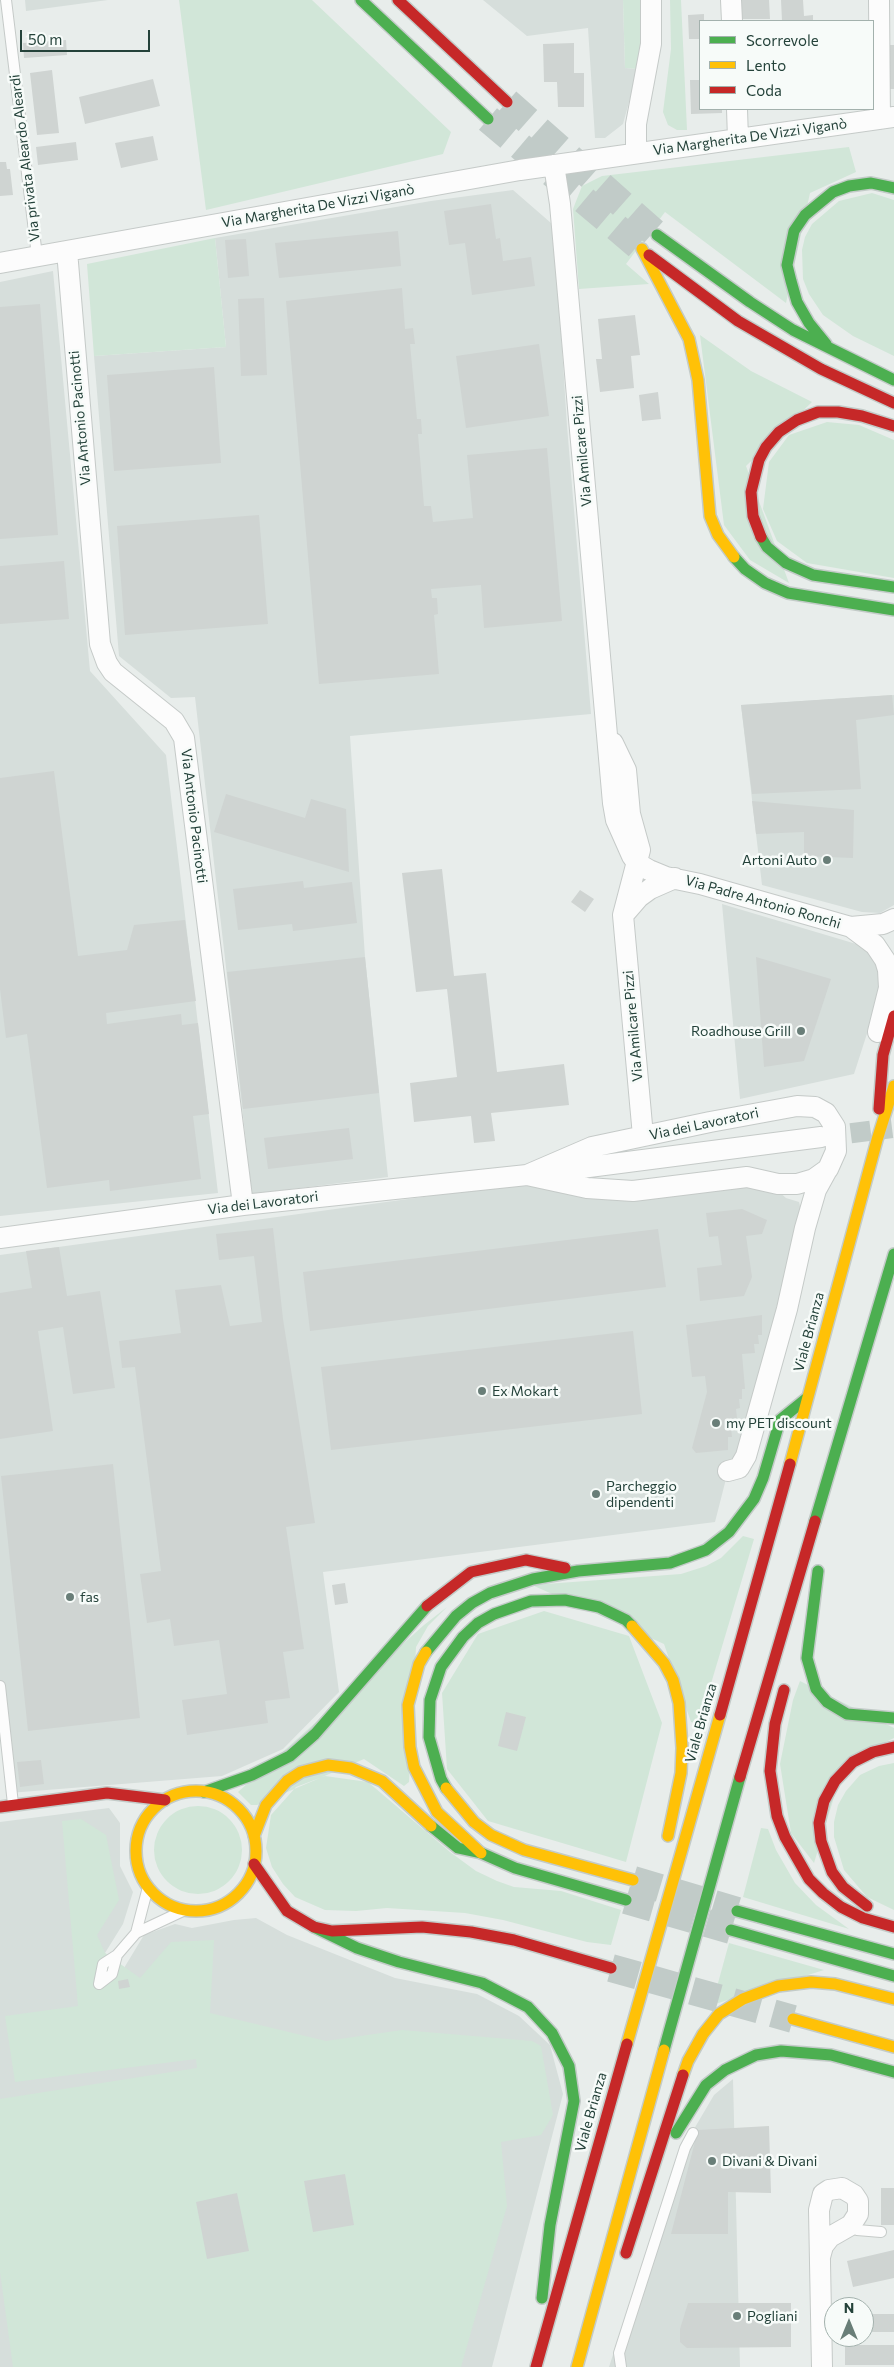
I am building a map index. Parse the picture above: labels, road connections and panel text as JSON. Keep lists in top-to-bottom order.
{
  "streets": {
    "main road": ["Viale Brianza"],
    "street": [
      "Via Margherita De Vizzi Viganò",
      "Via Antonio Pacinotti",
      "Via Amilcare Pizzi",
      "Via Padre Antonio Ronchi",
      "Via dei Lavoratori"
    ],
    "lane": ["Via privata Aleardo Aleardi"]
  },
  "crossings": [
    ["Via Margherita De Vizzi Viganò", "Via privata Aleardo Aleardi"],
    ["Via Margherita De Vizzi Viganò", "Via Antonio Pacinotti"],
    ["Via Margherita De Vizzi Viganò", "Via Amilcare Pizzi"],
    ["Via Antonio Pacinotti", "Via dei Lavoratori"],
    ["Via Amilcare Pizzi", "Via Padre Antonio Ronchi"],
    ["Via Amilcare Pizzi", "Via dei Lavoratori"]
  ],
  "places": [
    "Artoni Auto",
    "Roadhouse Grill",
    "Ex Mokart",
    "my PET discount",
    "Parcheggio dipendenti",
    "fas",
    "Divani & Divani",
    "Pogliani"
  ],
  "legend": ["Scorrevole", "Lento", "Coda"],
  "scale_bar": "50 m",
  "north": "top"
}
